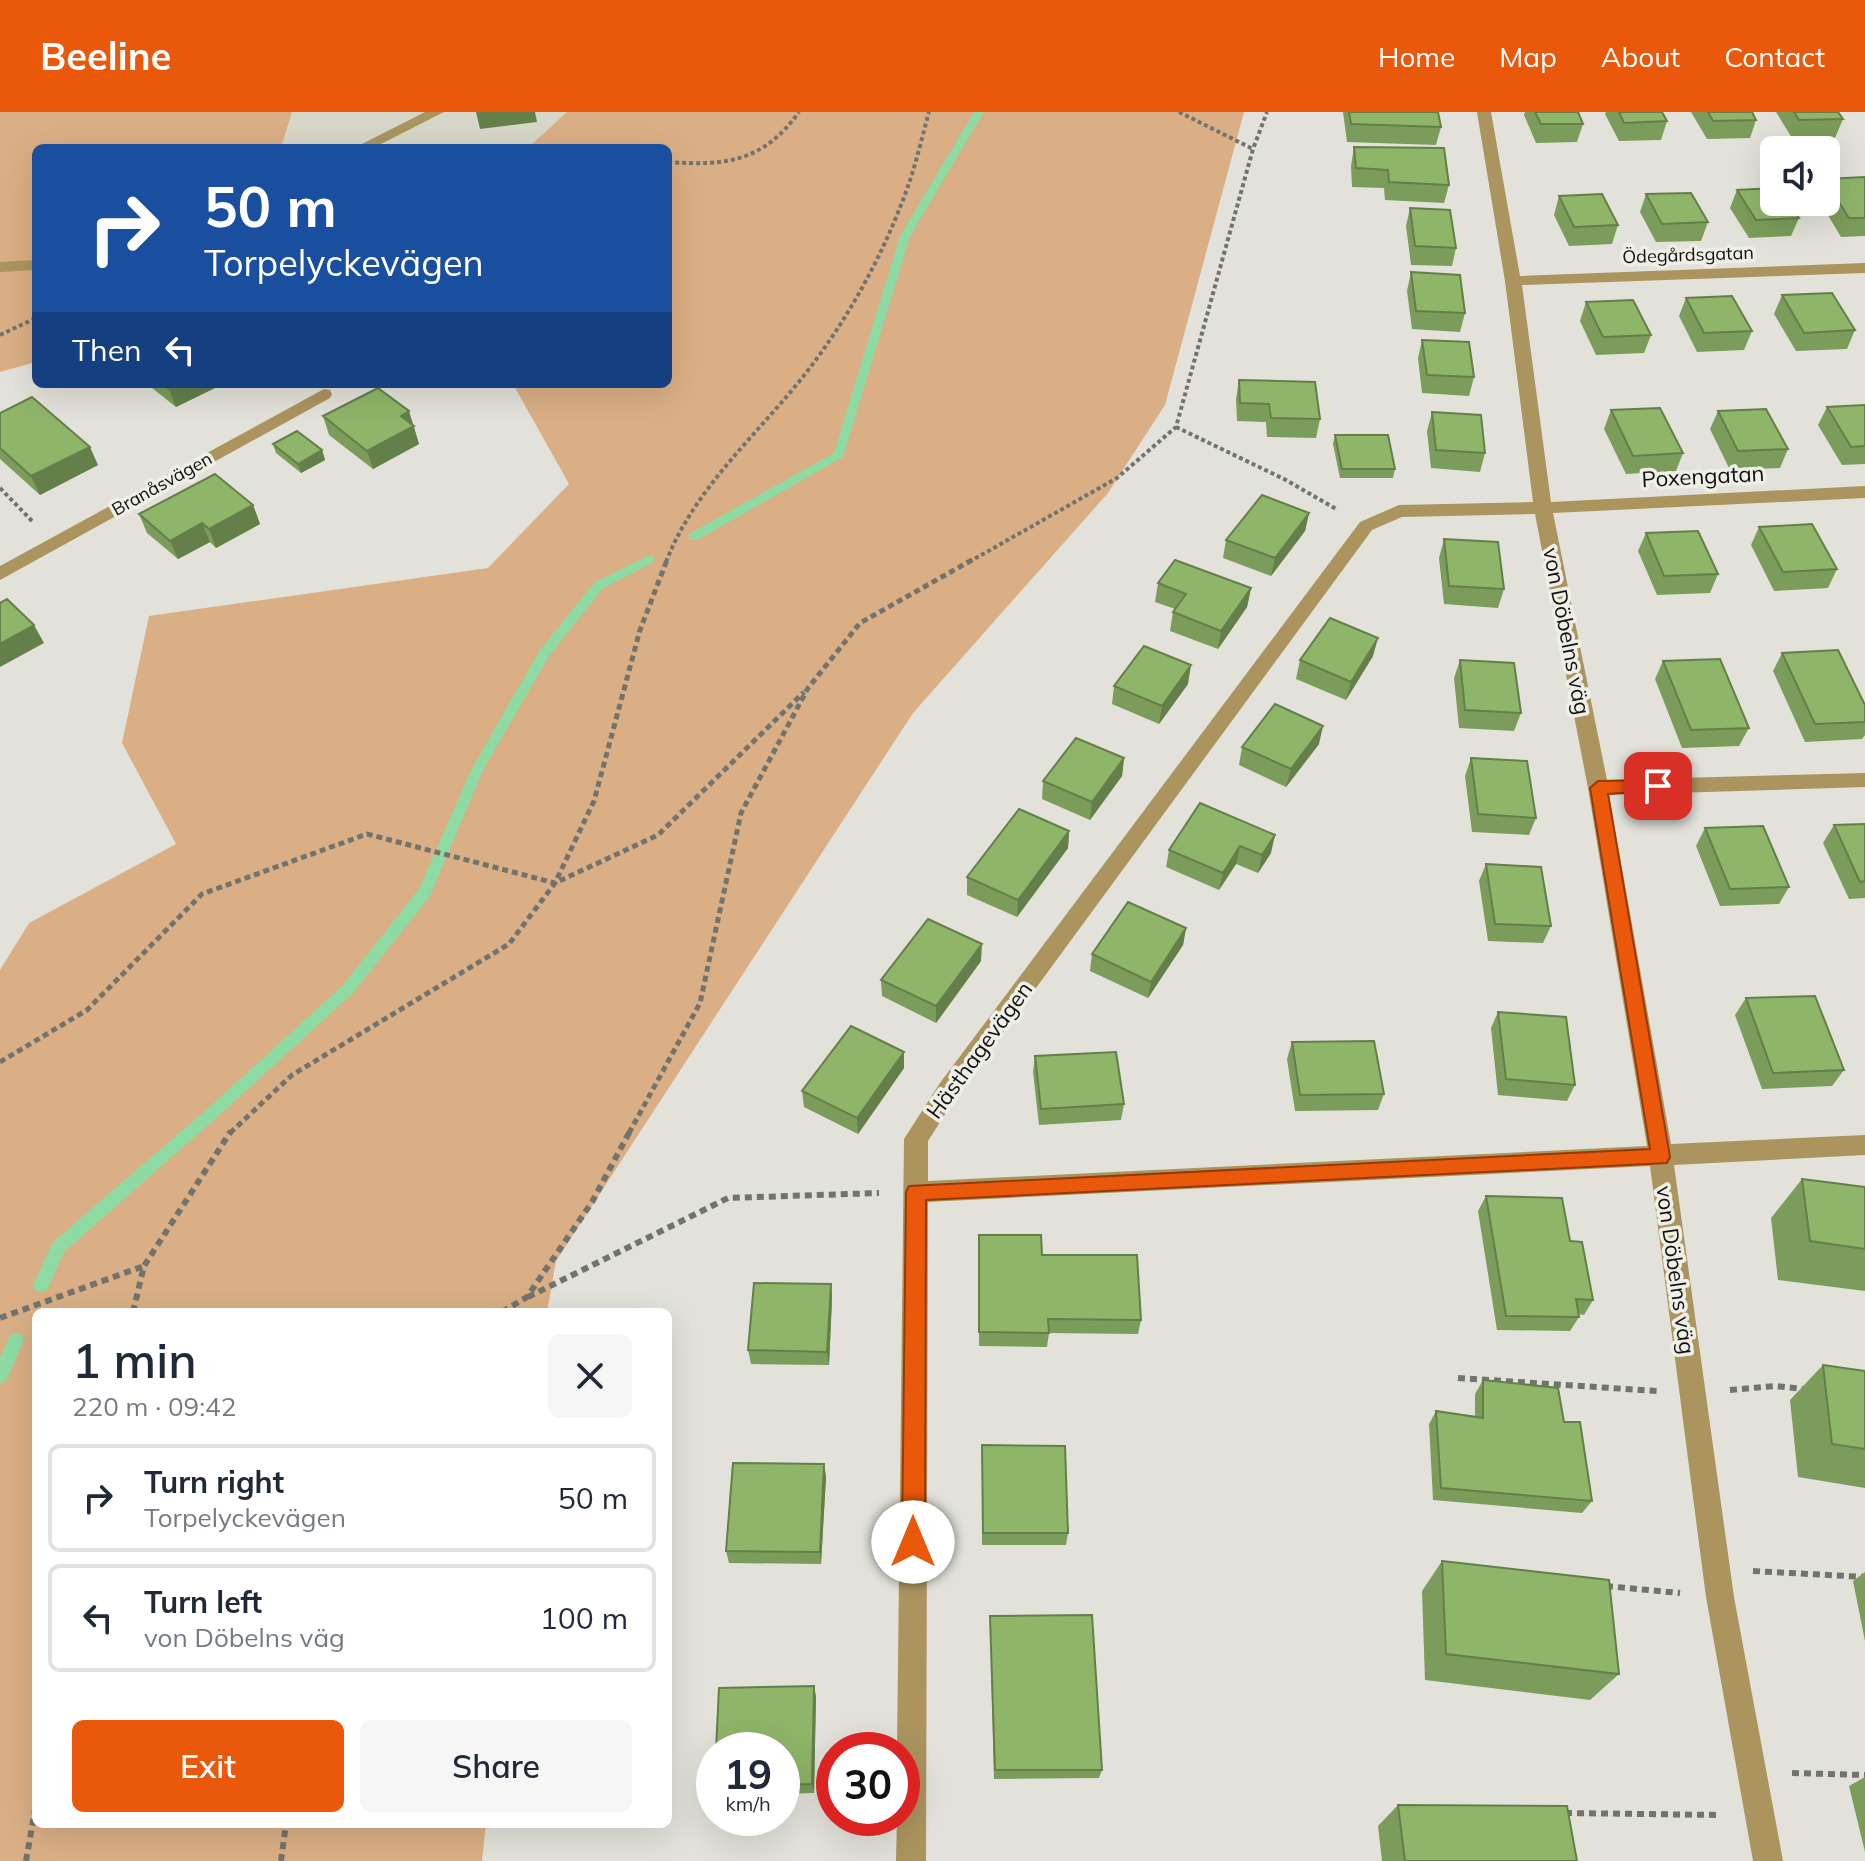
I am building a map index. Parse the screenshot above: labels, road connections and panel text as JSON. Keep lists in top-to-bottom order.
{
  "streets": {
    "street": [
      "Ödegårdsgatan",
      "Poxengatan",
      "Branåsvägen",
      "von Döbelns väg",
      "Hästhagevägen"
    ]
  },
  "crossings": [
    ["Ödegårdsgatan", "von Döbelns väg"],
    ["Poxengatan", "von Döbelns väg"]
  ],
  "page": {
    "header": "Beeline",
    "nav": [
      "Home",
      "Map",
      "About",
      "Contact"
    ],
    "turn": ["50 m", "Torpelyckevägen"],
    "then": "Then",
    "heading": ["1 min", "220 m · 09:42"],
    "list": [
      {
        "name": "Turn right",
        "note": "Torpelyckevägen",
        "value": "50 m"
      },
      {
        "name": "Turn left",
        "note": "von Döbelns väg",
        "value": "100 m"
      }
    ],
    "buttons": ["Exit", "Share"],
    "speed": "19 km/h",
    "limit": "30"
  }
}
